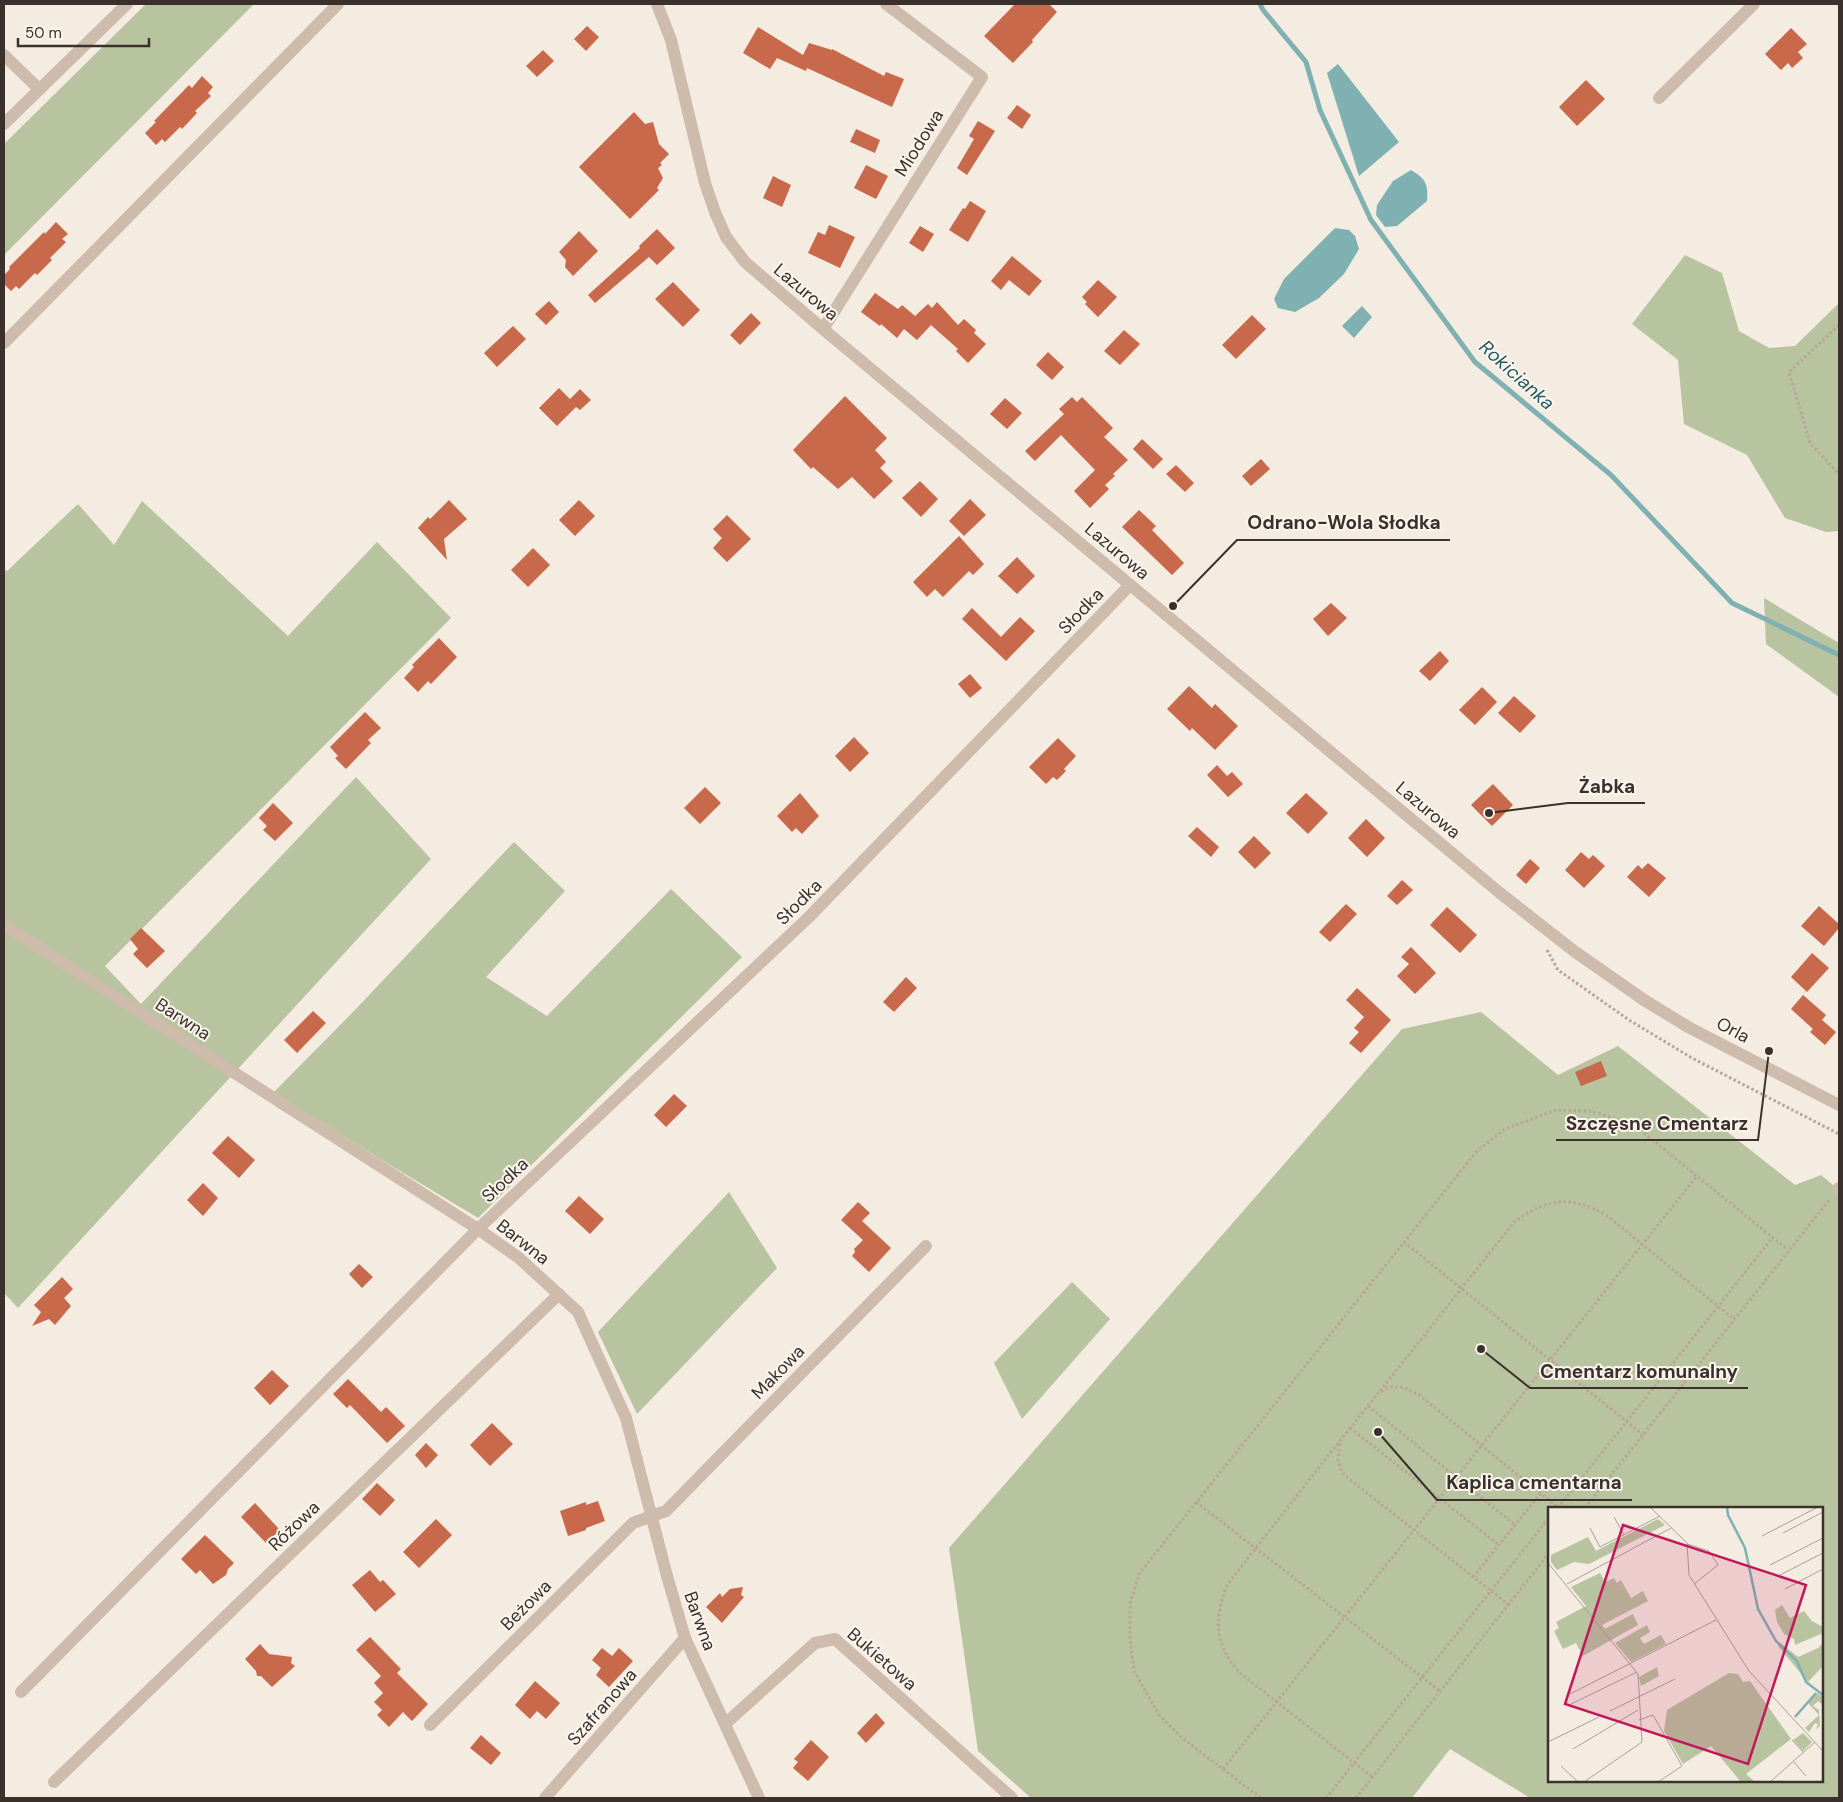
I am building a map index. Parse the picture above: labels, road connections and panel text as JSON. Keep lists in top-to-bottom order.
{
  "streets": {
    "street": [
      "Miodowa",
      "Lazurowa",
      "Słodka",
      "Barwna",
      "Orla",
      "Makowa",
      "Różowa",
      "Beżowa",
      "Bukietowa",
      "Szafranowa"
    ]
  },
  "crossings": [
    ["Miodowa", "Lazurowa"],
    ["Lazurowa", "Słodka"],
    ["Lazurowa", "Orla"],
    ["Słodka", "Barwna"],
    ["Barwna", "Makowa"],
    ["Barwna", "Różowa"],
    ["Barwna", "Beżowa"],
    ["Barwna", "Bukietowa"],
    ["Barwna", "Szafranowa"],
    ["Makowa", "Beżowa"]
  ],
  "water": ["Rokicianka"],
  "places": [
    "Odrano-Wola Słodka",
    "Żabka",
    "Szczęsne Cmentarz",
    "Cmentarz komunalny",
    "Kaplica cmentarna"
  ],
  "scale_bar": "50 m"
}
